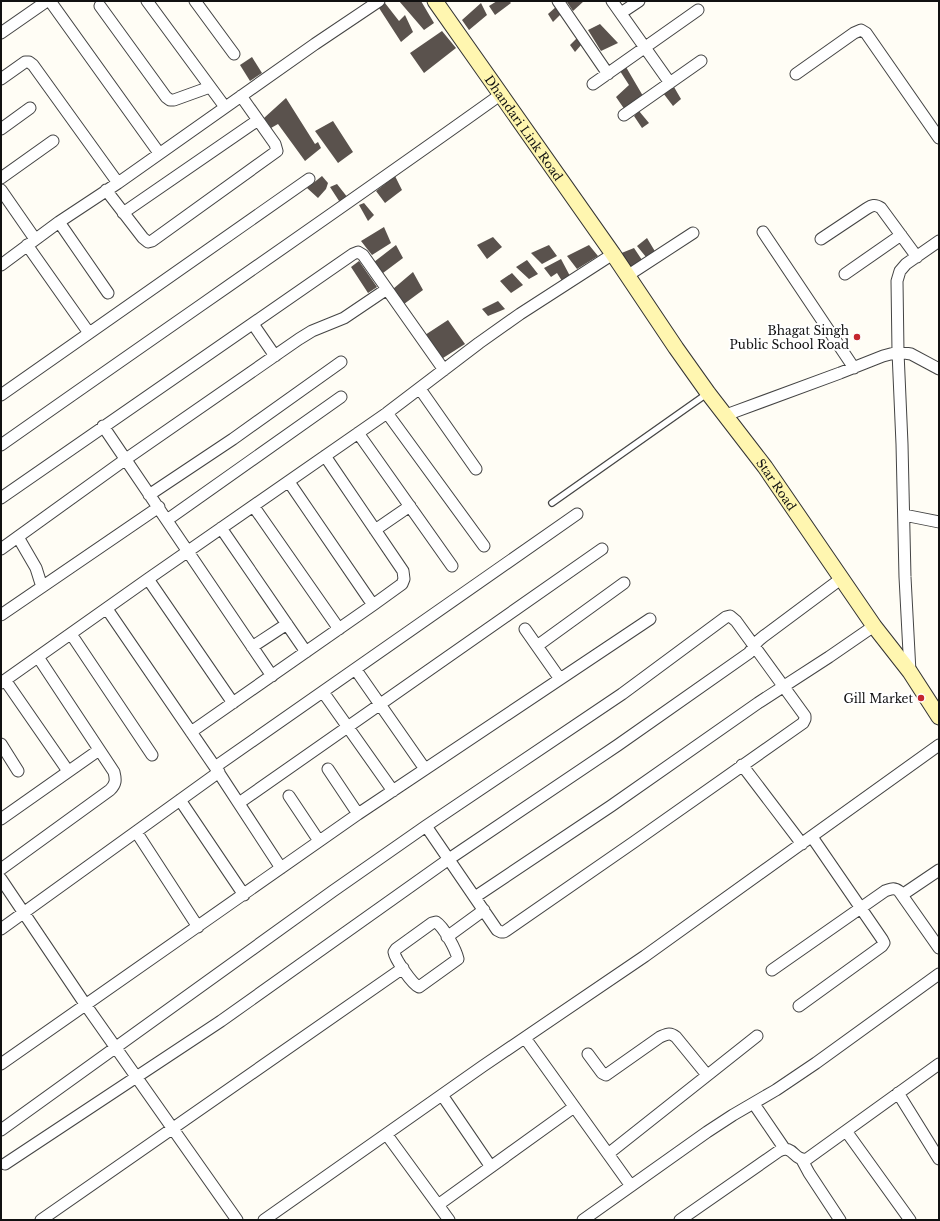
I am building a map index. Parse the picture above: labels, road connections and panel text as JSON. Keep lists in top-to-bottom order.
{
  "streets": {
    "street": ["Dhandari Link Road", "Star Road"]
  },
  "crossings": [
    ["Dhandari Link Road", "Star Road"]
  ],
  "places": ["Bhagat Singh Public School Road", "Gill Market"]
}
